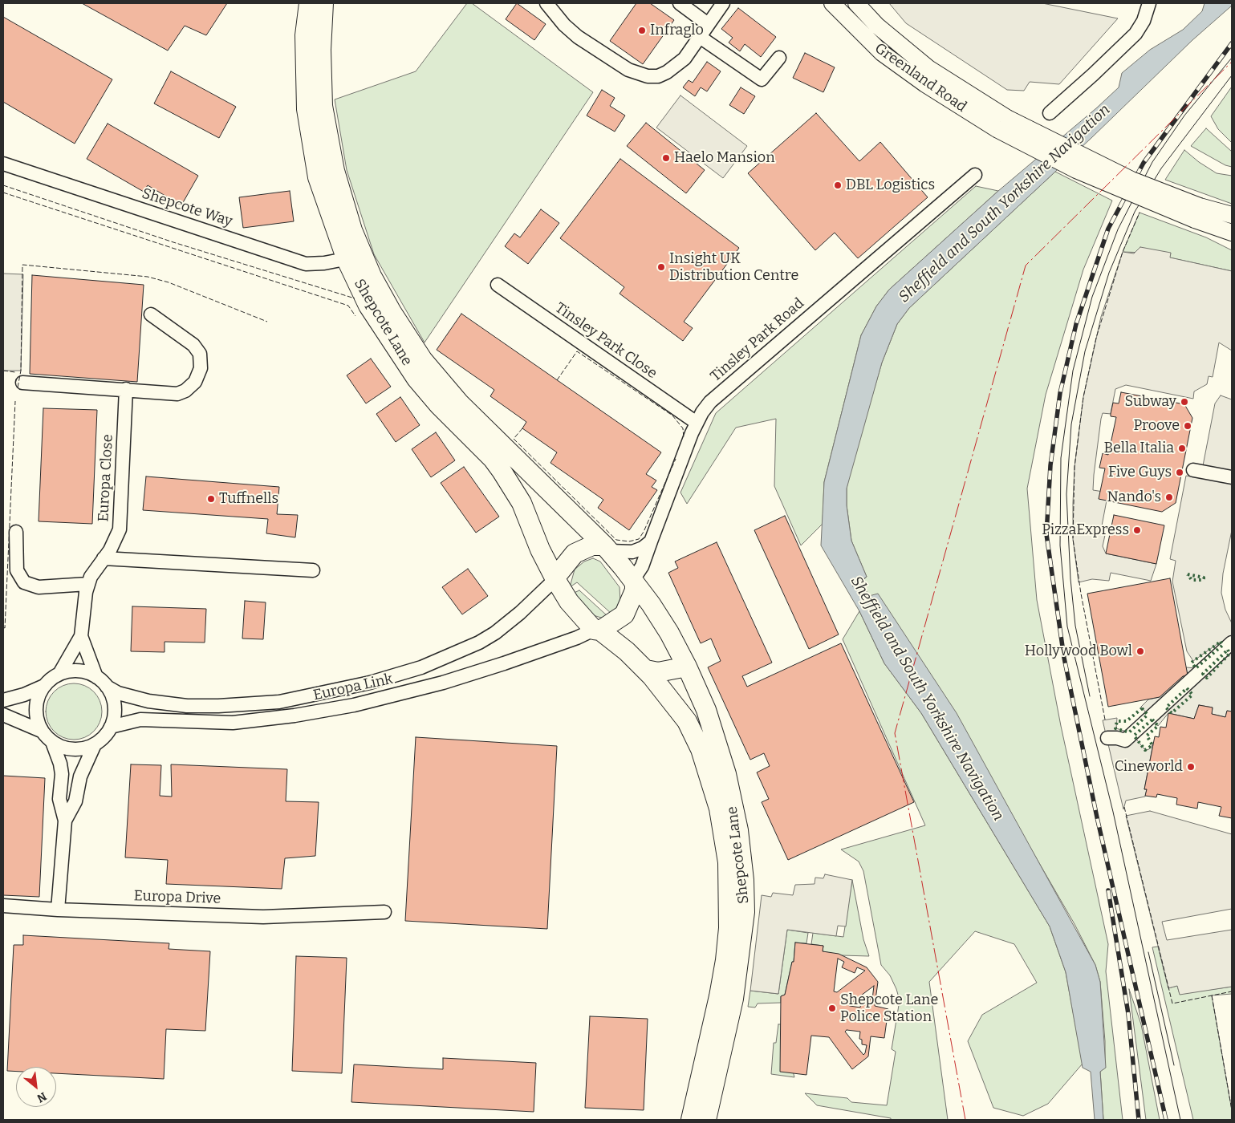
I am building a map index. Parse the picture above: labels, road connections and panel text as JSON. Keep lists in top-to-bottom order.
{
  "streets": {
    "highway": ["Shepcote Lane"],
    "main road": ["Greenland Road"],
    "street": [
      "Shepcote Way",
      "Tinsley Park Road",
      "Tinsley Park Close",
      "Europa Close",
      "Europa Link",
      "Europa Drive"
    ]
  },
  "crossings": [
    ["Shepcote Way", "Shepcote Lane"],
    ["Shepcote Lane", "Tinsley Park Road"],
    ["Shepcote Lane", "Europa Link"],
    ["Tinsley Park Road", "Tinsley Park Close"],
    ["Tinsley Park Road", "Europa Link"],
    ["Europa Close", "Europa Link"]
  ],
  "water": ["Sheffield and South Yorkshire Navigation"],
  "places": [
    "Infraglo",
    "Haelo Mansion",
    "DBL Logistics",
    "Insight UK Distribution Centre",
    "Subway",
    "Proove",
    "Bella Italia",
    "Five Guys",
    "Nando's",
    "Tuffnells",
    "PizzaExpress",
    "Hollywood Bowl",
    "Cineworld",
    "Shepcote Lane Police Station"
  ],
  "north": "bottom right"
}
